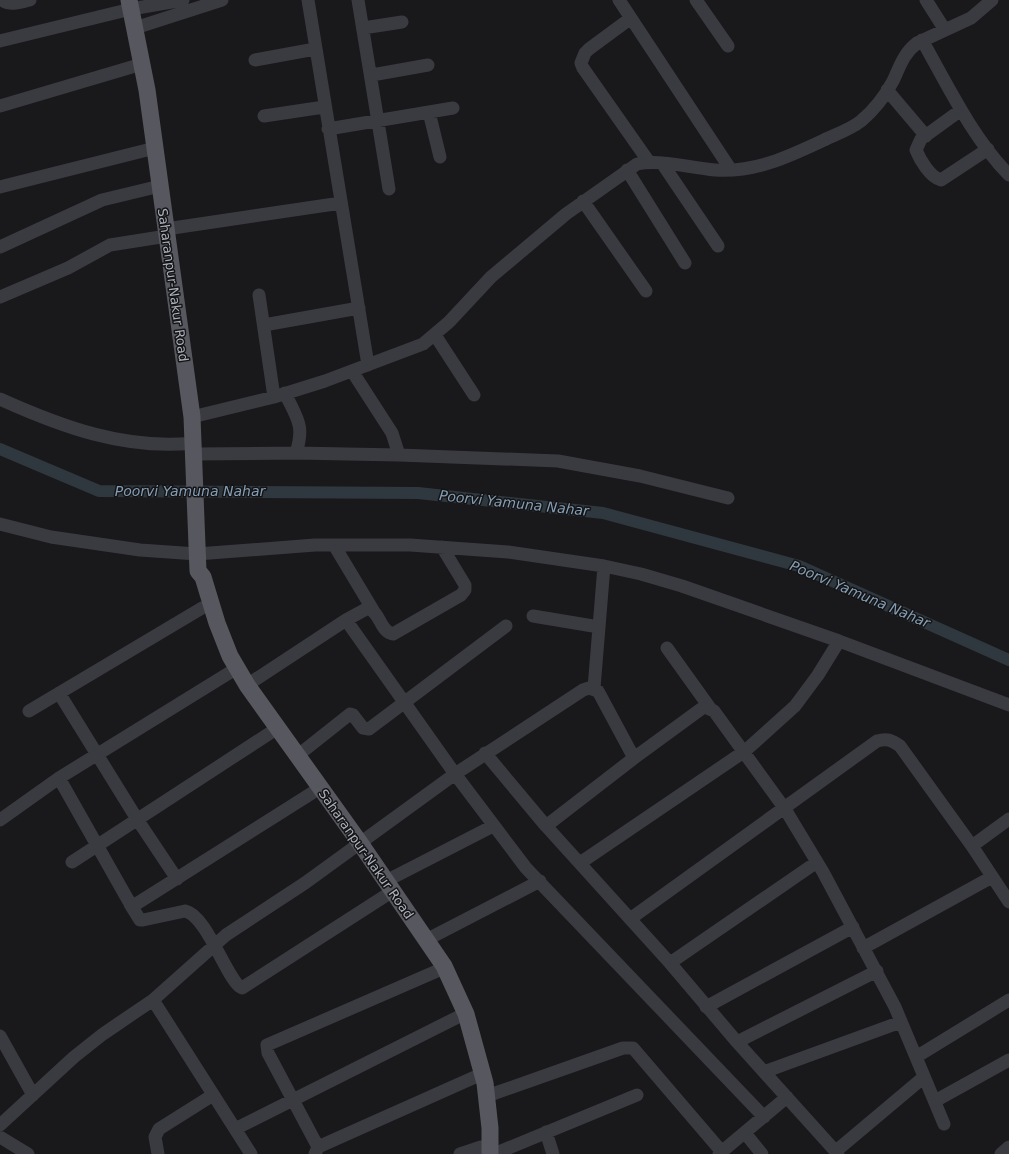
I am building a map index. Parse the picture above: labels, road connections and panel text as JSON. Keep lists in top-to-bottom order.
{
  "streets": {
    "main road": ["Saharanpur-Nakur Road"]
  },
  "water": ["Poorvi Yamuna Nahar"]
}
